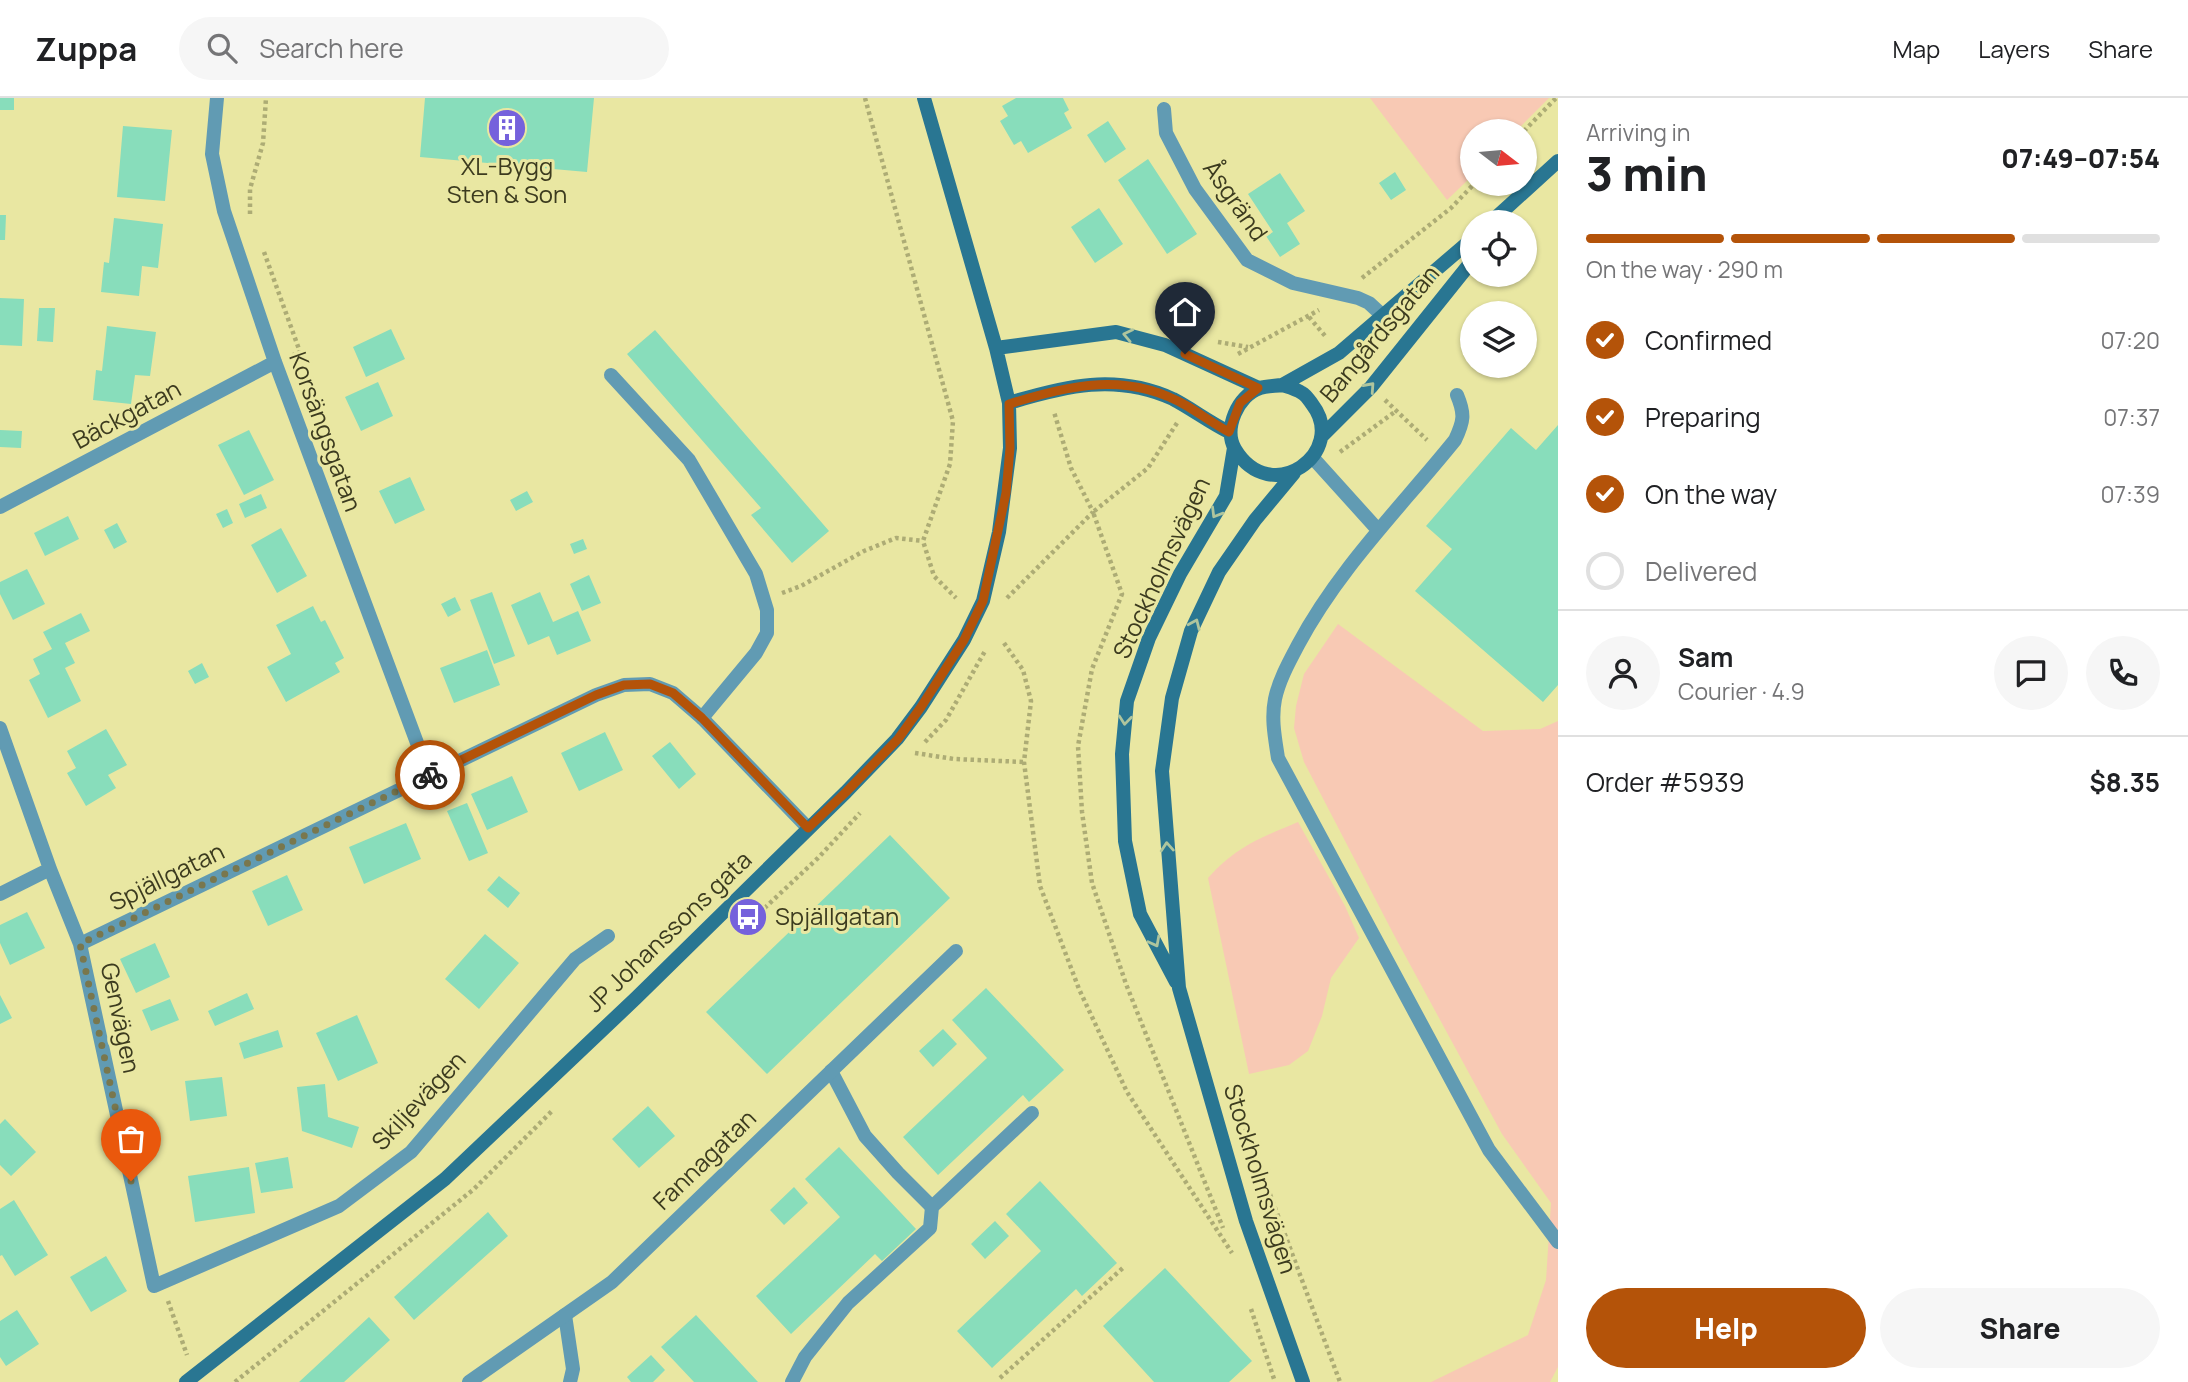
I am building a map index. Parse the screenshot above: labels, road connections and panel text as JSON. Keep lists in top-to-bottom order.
{
  "streets": {
    "main road": ["Bangårdsgatan", "Stockholmsvägen", "JP Johanssons gata"],
    "street": [
      "Åsgränd",
      "Bäckgatan",
      "Korsängsgatan",
      "Spjällgatan",
      "Genvägen",
      "Skiljevägen",
      "Fannagatan"
    ]
  },
  "crossings": [
    ["Åsgränd", "Bangårdsgatan"],
    ["Bangårdsgatan", "Stockholmsvägen"],
    ["Bäckgatan", "Korsängsgatan"],
    ["Korsängsgatan", "Spjällgatan"],
    ["Spjällgatan", "JP Johanssons gata"],
    ["Spjällgatan", "Genvägen"],
    ["Genvägen", "Skiljevägen"]
  ],
  "places": {
    "building": ["XL-Bygg Sten & Son"],
    "bus stop": ["Spjällgatan"]
  },
  "north": "right",
  "page": {
    "header": "Zuppa",
    "search": "Search here",
    "nav": ["Map", "Layers", "Share"],
    "heading": ["3 min", "Arriving in", "07:49–07:54"],
    "panel": [
      "Sam",
      "Courier · 4.9",
      "Order #5939",
      "$8.35"
    ],
    "bar": "On the way · 290 m",
    "list": [
      ["Confirmed", "07:20"],
      ["Preparing", "07:37"],
      ["On the way", "07:39"],
      "Delivered"
    ],
    "buttons": ["Help", "Share"]
  }
}
